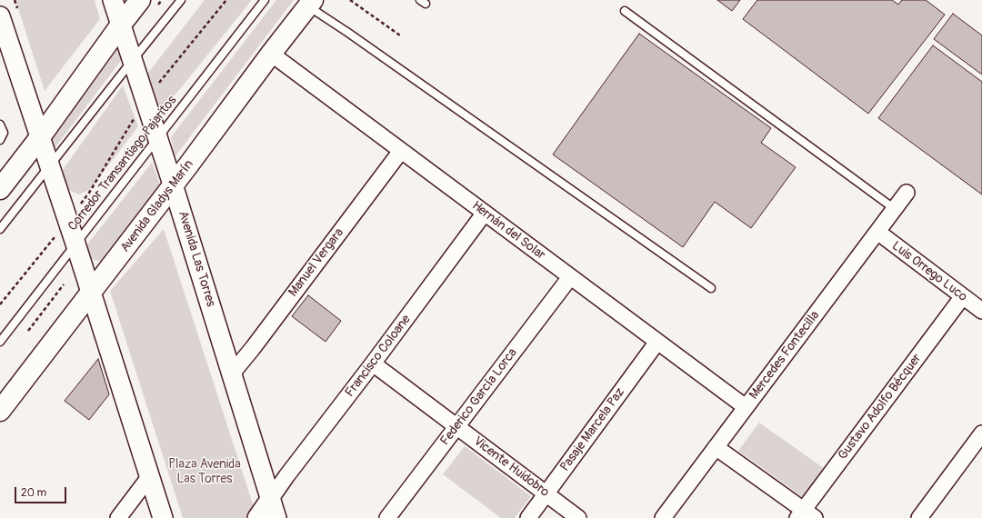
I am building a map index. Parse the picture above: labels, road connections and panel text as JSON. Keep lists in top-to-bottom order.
{
  "streets": {
    "main road": ["Avenida Gladys Marín"],
    "street": [
      "Hernán del Solar",
      "Avenida Las Torres",
      "Manuel Vergara",
      "Luis Orrego Luco",
      "Mercedes Fontecilla",
      "Francisco Coloane",
      "Federico García Lorca",
      "Gustavo Adolfo Bécquer",
      "Pasaje Marcela Paz",
      "Vicente Huidobro"
    ],
    "lane": ["Corredor Transantiago Pajaritos"]
  },
  "crossings": [
    ["Corredor Transantiago Pajaritos", "Avenida Las Torres"],
    ["Avenida Gladys Marín", "Hernán del Solar"],
    ["Avenida Gladys Marín", "Avenida Las Torres"],
    ["Hernán del Solar", "Manuel Vergara"],
    ["Hernán del Solar", "Mercedes Fontecilla"],
    ["Hernán del Solar", "Francisco Coloane"],
    ["Hernán del Solar", "Federico García Lorca"],
    ["Hernán del Solar", "Pasaje Marcela Paz"],
    ["Avenida Las Torres", "Manuel Vergara"],
    ["Avenida Las Torres", "Francisco Coloane"],
    ["Luis Orrego Luco", "Mercedes Fontecilla"],
    ["Luis Orrego Luco", "Gustavo Adolfo Bécquer"],
    ["Francisco Coloane", "Vicente Huidobro"],
    ["Federico García Lorca", "Vicente Huidobro"],
    ["Pasaje Marcela Paz", "Vicente Huidobro"]
  ],
  "parks": ["Plaza Avenida Las Torres"],
  "scale_bar": "20 m"
}
